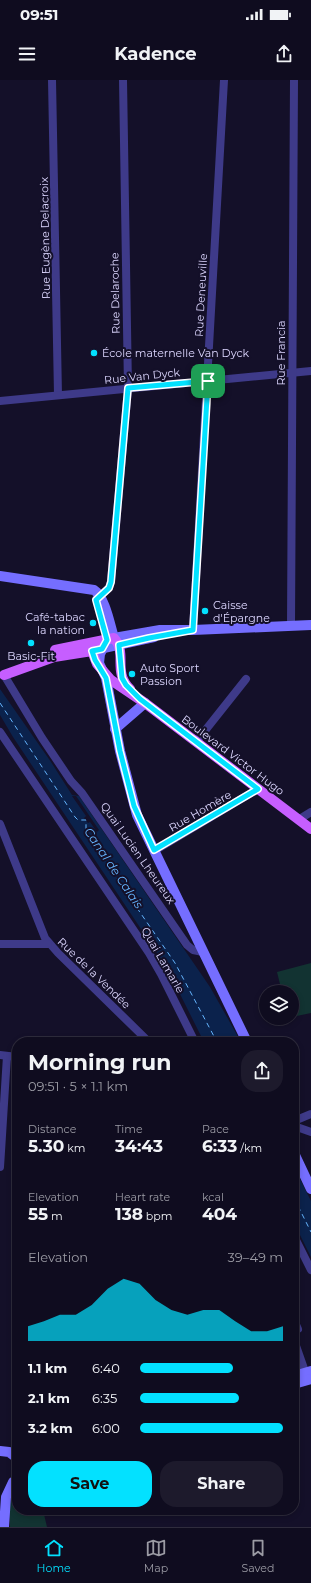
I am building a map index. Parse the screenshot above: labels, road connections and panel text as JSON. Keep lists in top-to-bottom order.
{
  "streets": {
    "main road": ["Boulevard Victor Hugo"],
    "street": [
      "Rue Eugène Delacroix",
      "Rue Delaroche",
      "Rue Deneuville",
      "Rue Francia",
      "Rue Van Dyck",
      "Rue Homère",
      "Quai Lucien Lheureux",
      "Quai Lamarle",
      "Rue de la Vendée"
    ]
  },
  "crossings": [
    ["Rue Eugène Delacroix", "Rue Van Dyck"],
    ["Rue Delaroche", "Rue Van Dyck"],
    ["Rue Deneuville", "Rue Van Dyck"],
    ["Rue Francia", "Rue Van Dyck"],
    ["Boulevard Victor Hugo", "Rue Homère"]
  ],
  "water": ["Canal de Calais"],
  "places": [
    "École maternelle Van Dyck",
    "Caisse d'Épargne",
    "Café-tabac la nation",
    "Basic-Fit",
    "Auto Sport Passion"
  ],
  "page": {
    "status": "09:51",
    "header": "Kadence",
    "heading": ["Morning run", "09:51 · 5 × 1.1 km"],
    "stats": [
      ["Distance", "5.30 km"],
      ["Time", "34:43"],
      ["Pace", "6:33 /km"],
      ["Elevation", "55 m"],
      ["Heart rate", "138 bpm"],
      ["kcal", "404"]
    ],
    "chart": ["Elevation", "39–49 m"],
    "list": [
      {
        "name": "1.1 km",
        "note": "6:40"
      },
      {
        "name": "2.1 km",
        "note": "6:35"
      },
      {
        "name": "3.2 km",
        "note": "6:00"
      }
    ],
    "buttons": ["Save", "Share"],
    "tabs": ["Home", "Map", "Saved"]
  }
}
